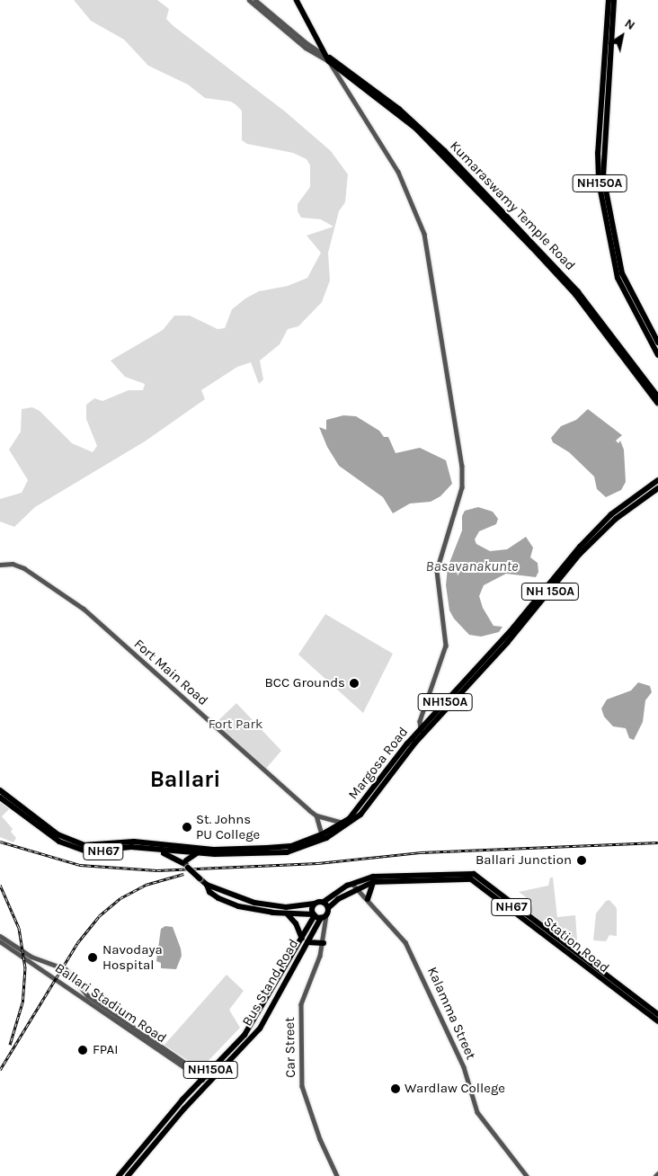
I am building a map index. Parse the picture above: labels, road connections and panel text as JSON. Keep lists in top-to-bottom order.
{
  "streets": {
    "highway": [
      "NH150A",
      "NH 150A",
      "Margosa Road",
      "NH67",
      "Station Road",
      "Bus Stand Road"
    ],
    "main road": ["Kumaraswamy Temple Road"],
    "street": [
      "Fort Main Road",
      "Ballari Stadium Road",
      "Kalamma Street",
      "Car Street"
    ]
  },
  "crossings": [
    ["Fort Main Road", "Margosa Road"],
    ["Margosa Road", "NH67"],
    ["NH67", "Station Road"],
    ["Station Road", "Kalamma Street"],
    ["Bus Stand Road", "Ballari Stadium Road"],
    ["Bus Stand Road", "Car Street"]
  ],
  "districts": ["Ballari"],
  "water": ["Basavanakunte"],
  "parks": ["Fort Park"],
  "places": [
    "BCC Grounds",
    "St. Johns PU College",
    "Ballari Junction",
    "Navodaya Hospital",
    "FPAI",
    "Wardlaw College"
  ],
  "north": "top right"
}
